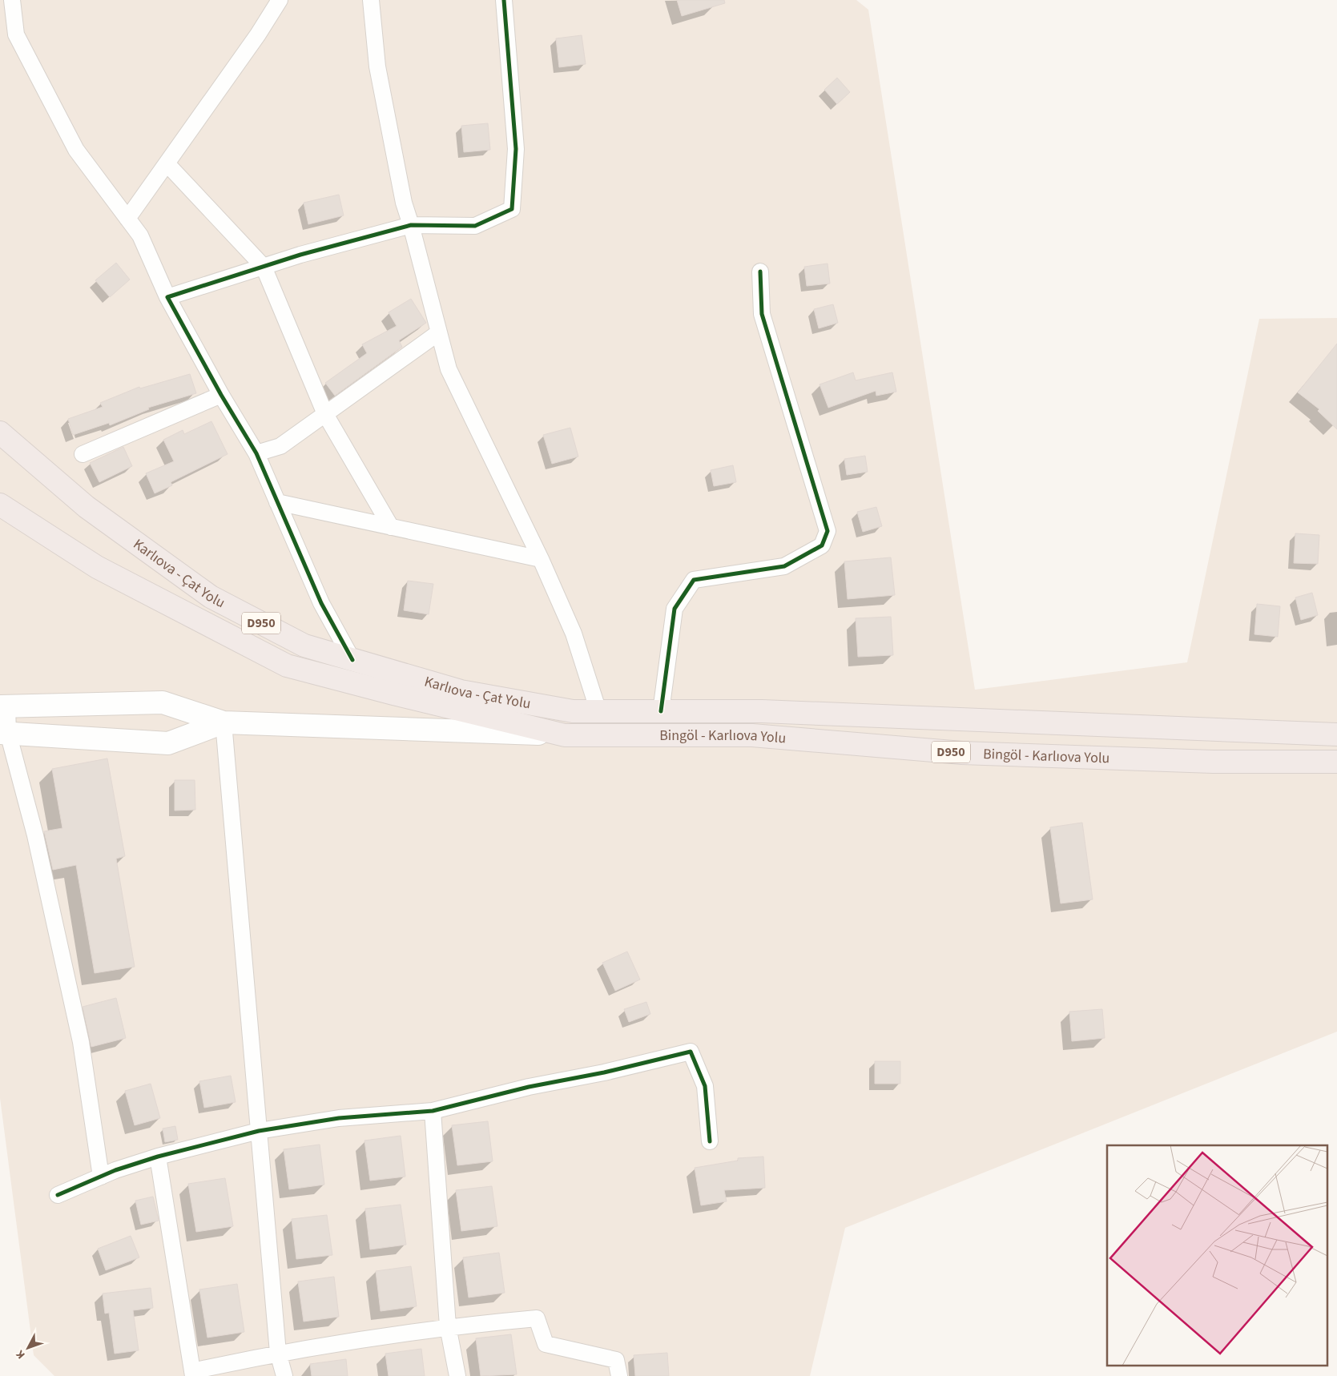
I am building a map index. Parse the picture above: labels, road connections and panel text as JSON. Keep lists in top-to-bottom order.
{
  "streets": {
    "highway": ["Karlıova - Çat Yolu", "D950", "Bingöl - Karlıova Yolu"]
  },
  "crossings": [
    ["Karlıova - Çat Yolu", "Bingöl - Karlıova Yolu"]
  ],
  "north": "bottom left"
}
